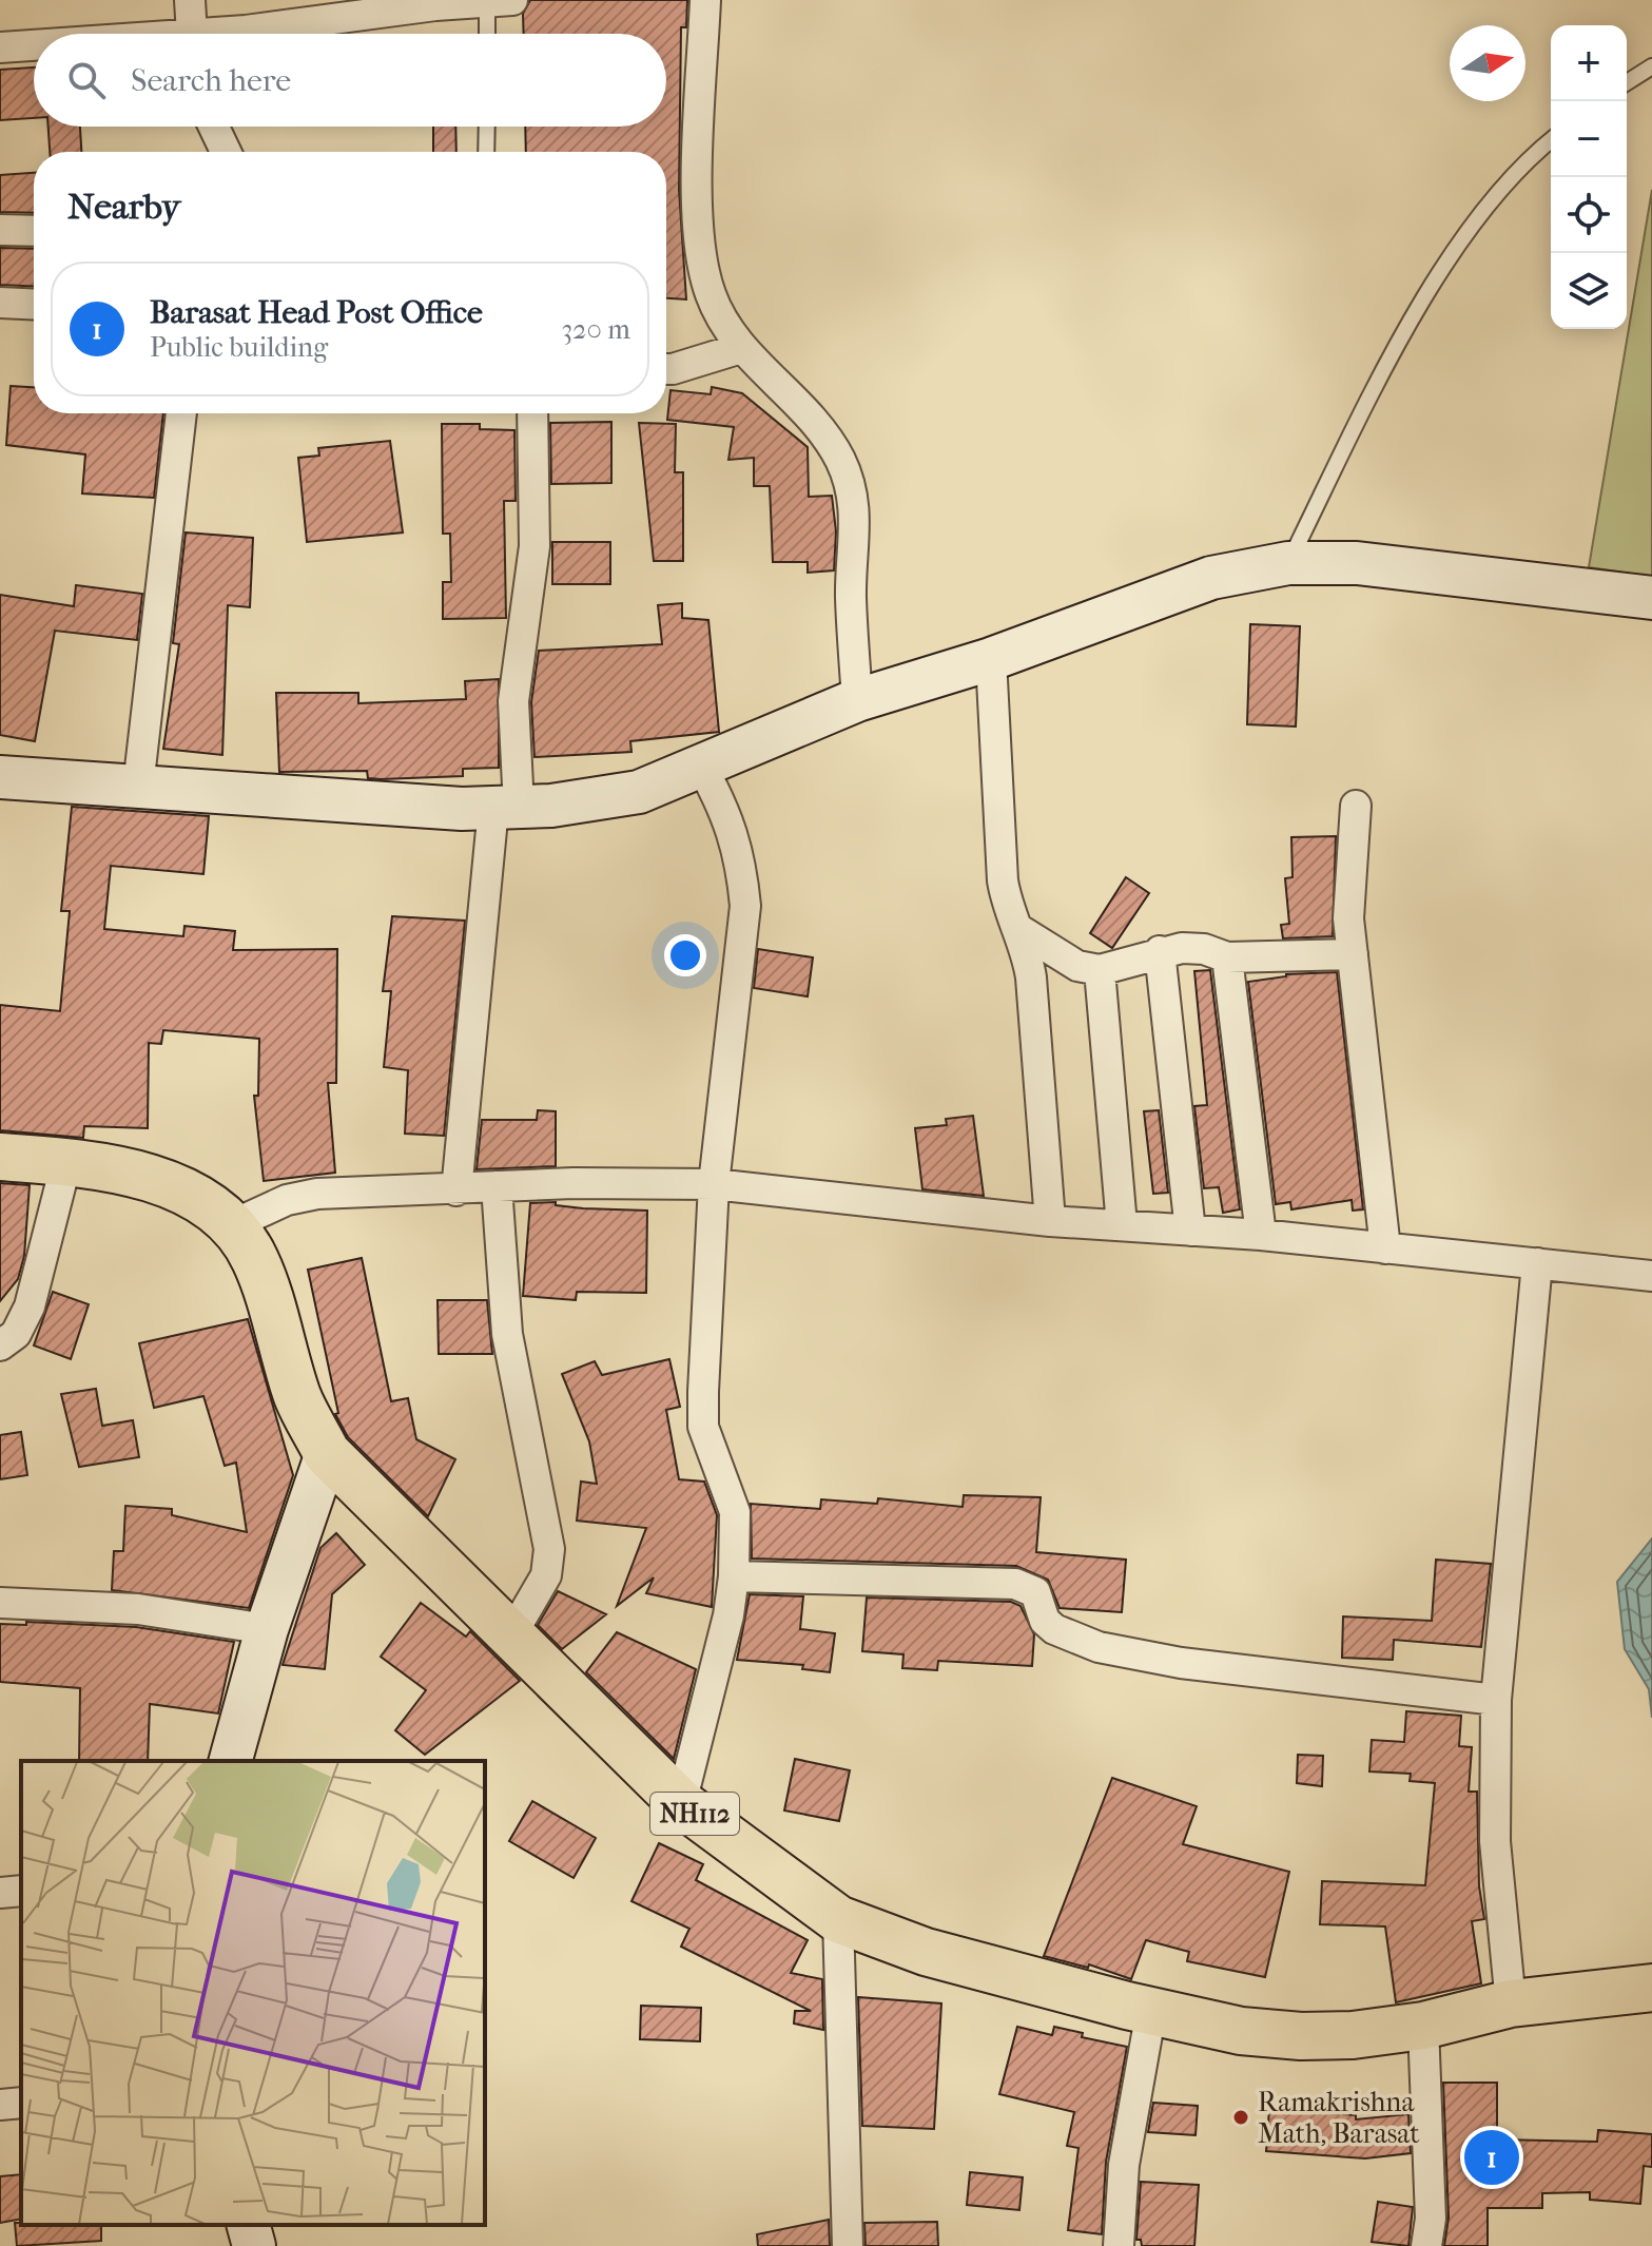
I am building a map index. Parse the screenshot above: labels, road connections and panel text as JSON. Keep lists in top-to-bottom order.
{
  "streets": {
    "highway": ["NH112"]
  },
  "places": ["Ramakrishna Math, Barasat"],
  "north": "right",
  "page": {
    "map_buttons": ["+", "−"],
    "search": "Search here",
    "heading": "Nearby",
    "list": [
      {
        "mark": "1",
        "name": "Barasat Head Post Office",
        "note": "Public building",
        "value": "320 m"
      }
    ],
    "pins": "1"
  }
}
